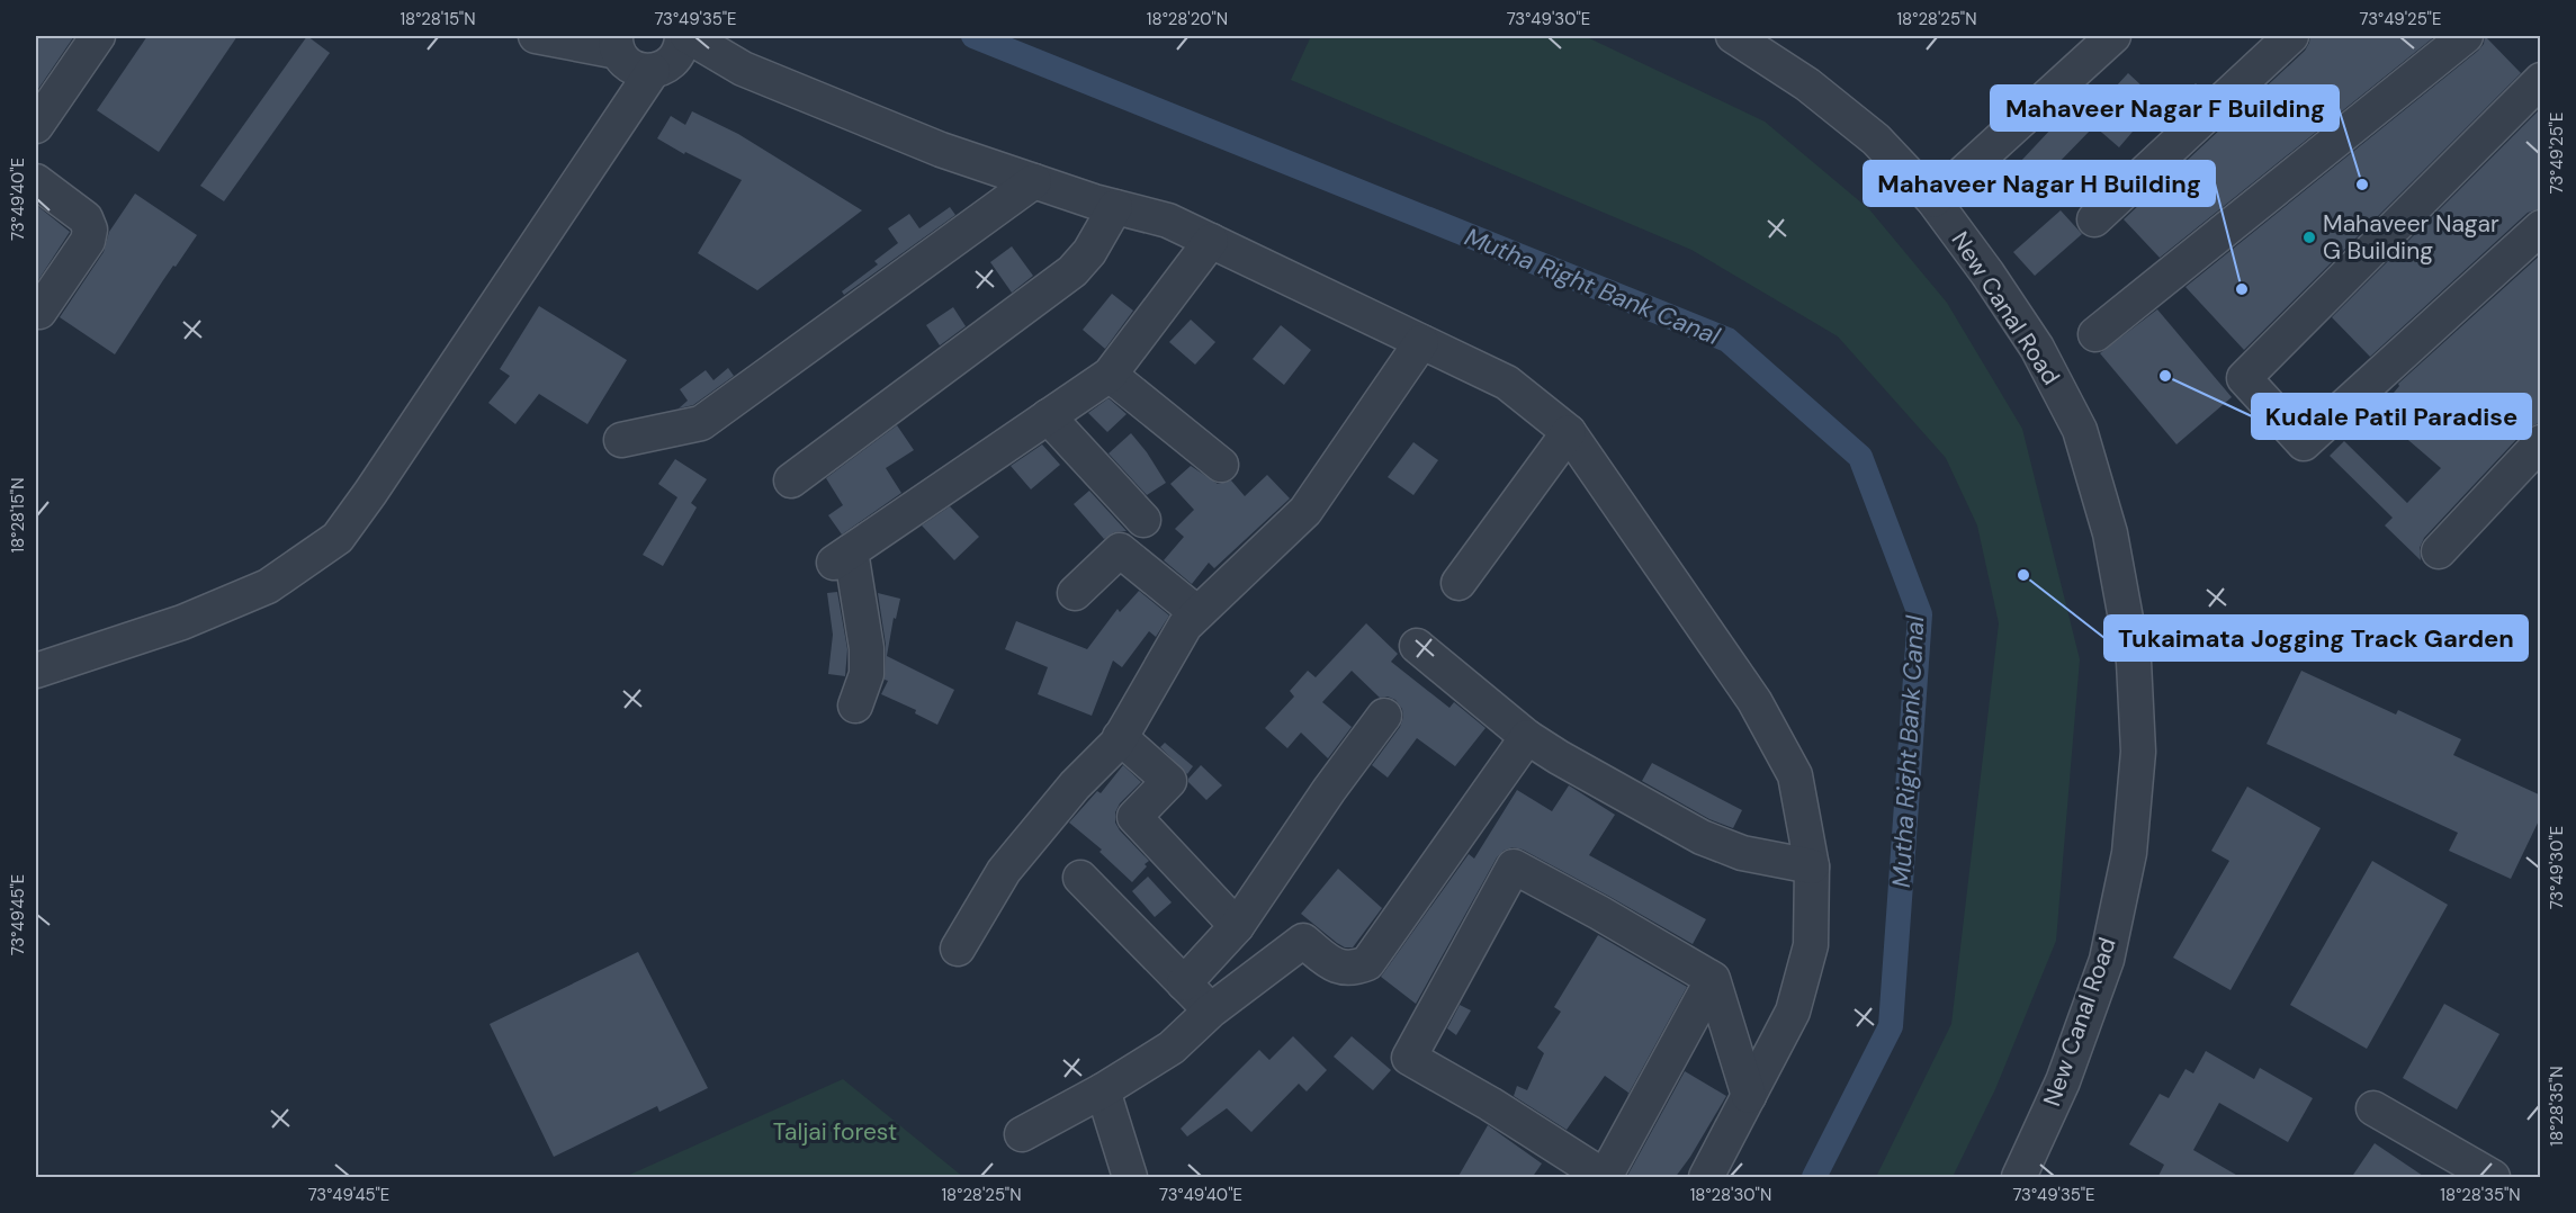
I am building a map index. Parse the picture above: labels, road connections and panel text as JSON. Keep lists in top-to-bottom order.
{
  "streets": {
    "street": ["New Canal Road"]
  },
  "water": ["Mutha Right Bank Canal"],
  "parks": ["Taljai forest"],
  "places": [
    "Mahaveer Nagar F Building",
    "Mahaveer Nagar G Building",
    "Mahaveer Nagar H Building",
    "Kudale Patil Paradise",
    "Tukaimata Jogging Track Garden"
  ],
  "coordinates": [
    "18°28'15\"N",
    "73°49'35\"E",
    "18°28'20\"N",
    "73°49'30\"E",
    "18°28'25\"N",
    "73°49'25\"E",
    "73°49'40\"E",
    "73°49'45\"E",
    "18°28'35\"N",
    "18°28'30\"N"
  ]
}
